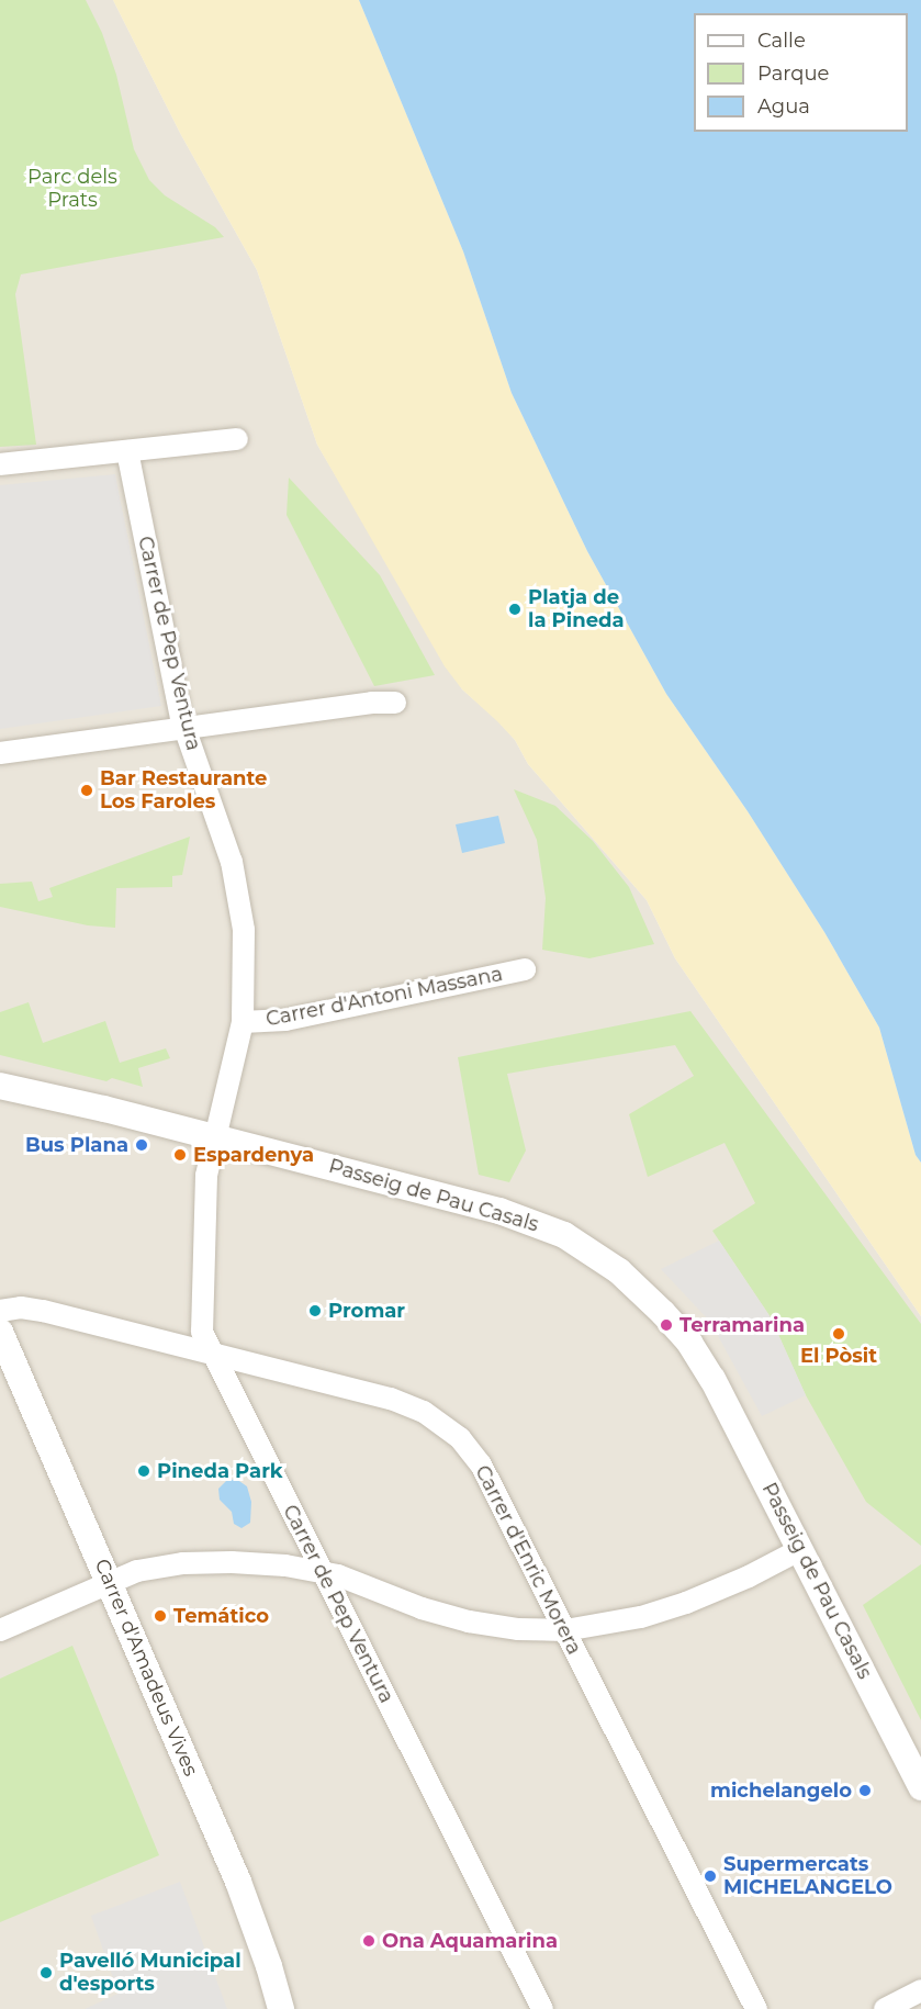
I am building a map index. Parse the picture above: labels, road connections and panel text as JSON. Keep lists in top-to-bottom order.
{
  "streets": {
    "street": [
      "Carrer de Pep Ventura",
      "Carrer d'Antoni Massana",
      "Passeig de Pau Casals",
      "Carrer d'Enric Morera",
      "Carrer d'Amadeus Vives"
    ]
  },
  "crossings": [
    ["Carrer de Pep Ventura", "Carrer d'Antoni Massana"],
    ["Carrer de Pep Ventura", "Passeig de Pau Casals"],
    ["Carrer de Pep Ventura", "Carrer d'Enric Morera"]
  ],
  "parks": ["Parc dels Prats"],
  "places": [
    "Platja de la Pineda",
    "Bar Restaurante Los Faroles",
    "Bus Plana",
    "Espardenya",
    "Promar",
    "Terramarina",
    "El Pòsit",
    "Pineda Park",
    "Temático",
    "michelangelo",
    "Supermercats MICHELANGELO",
    "Ona Aquamarina",
    "Pavelló Municipal d'esports"
  ],
  "legend": ["Calle", "Parque", "Agua"]
}
